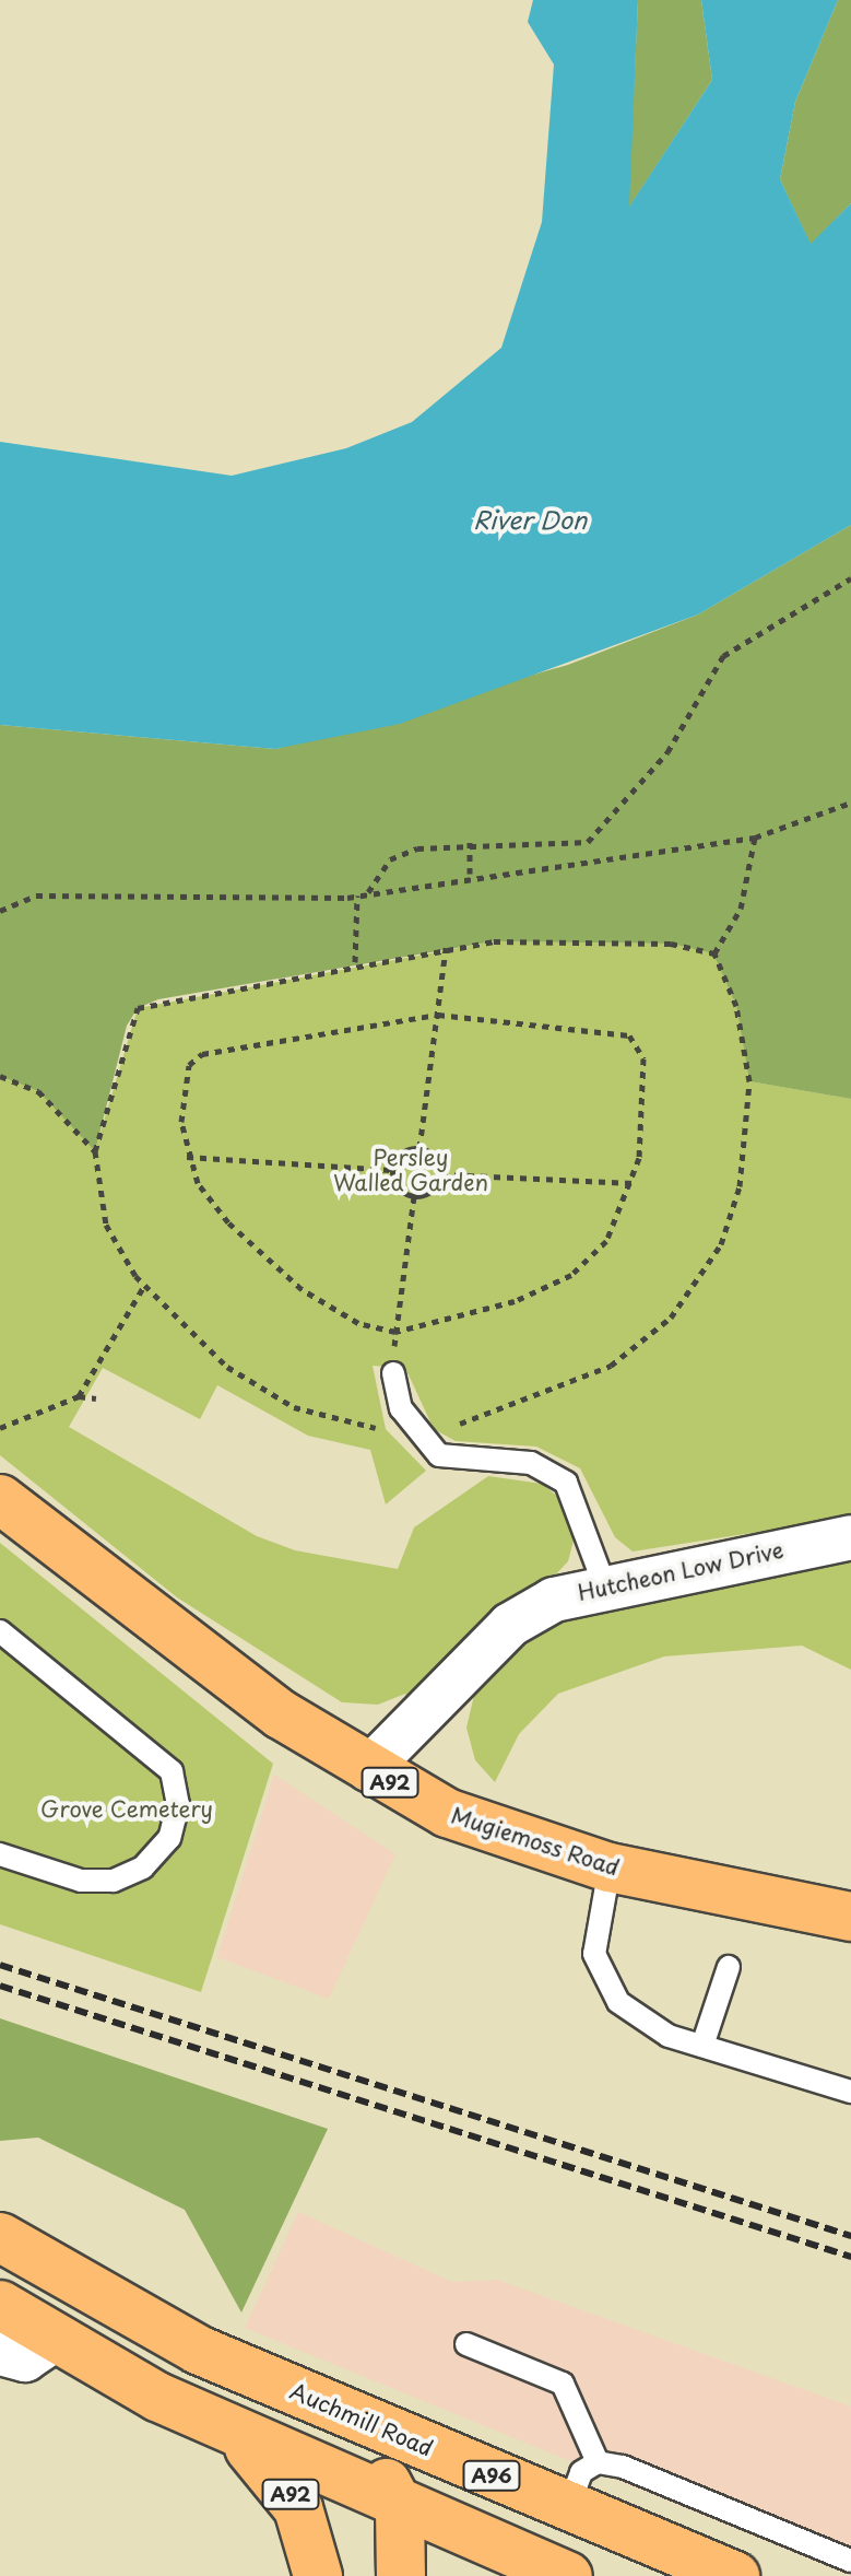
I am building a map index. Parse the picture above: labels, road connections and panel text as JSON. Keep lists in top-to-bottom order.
{
  "streets": {
    "main road": [
      "A92",
      "Mugiemoss Road",
      "Auchmill Road",
      "A96"
    ],
    "street": ["Hutcheon Low Drive"]
  },
  "crossings": [
    ["Hutcheon Low Drive", "Mugiemoss Road"]
  ],
  "water": ["River Don"],
  "parks": ["Persley Walled Garden", "Grove Cemetery"]
}
